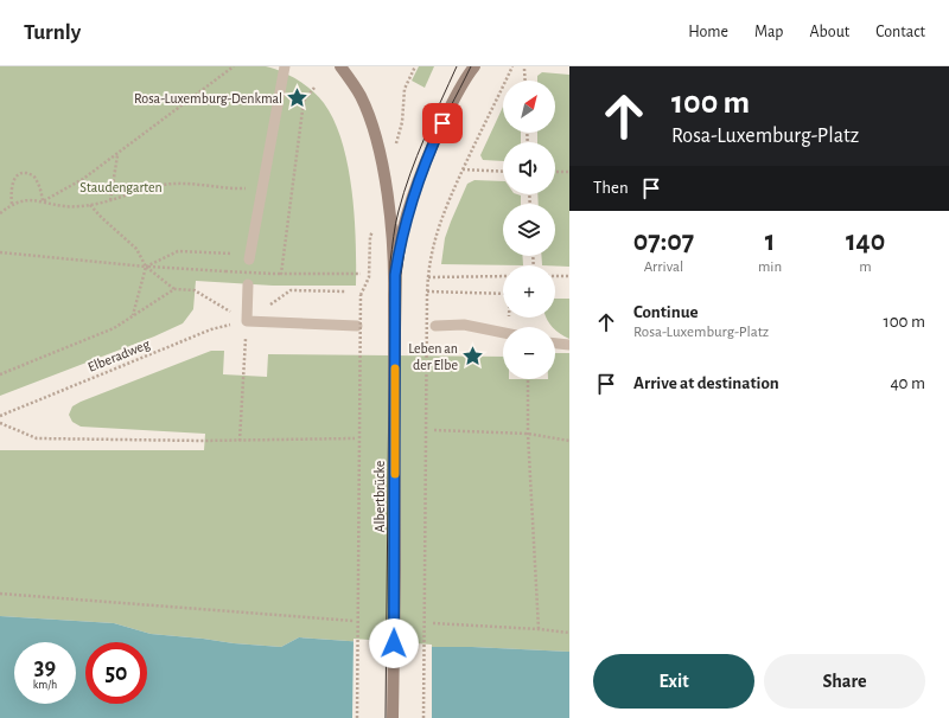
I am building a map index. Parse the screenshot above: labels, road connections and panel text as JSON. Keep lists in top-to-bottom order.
{
  "streets": {
    "main road": ["Albertbrücke"],
    "path": ["Elberadweg"]
  },
  "parks": ["Staudengarten"],
  "places": {
    "place": ["Rosa-Luxemburg-Denkmal", "Leben an der Elbe"]
  },
  "north": "top right",
  "page": {
    "header": "Turnly",
    "nav": [
      "Home",
      "Map",
      "About",
      "Contact"
    ],
    "turn": ["100 m", "Rosa-Luxemburg-Platz"],
    "map_buttons": ["+", "−"],
    "then": "Then",
    "eta": [
      "07:07",
      "Arrival",
      "1",
      "min",
      "140",
      "m"
    ],
    "list": [
      {
        "name": "Continue",
        "note": "Rosa-Luxemburg-Platz",
        "value": "100 m"
      },
      {
        "name": "Arrive at destination",
        "value": "40 m"
      }
    ],
    "speed": "39 km/h",
    "limit": "50",
    "buttons": ["Exit", "Share"]
  }
}
